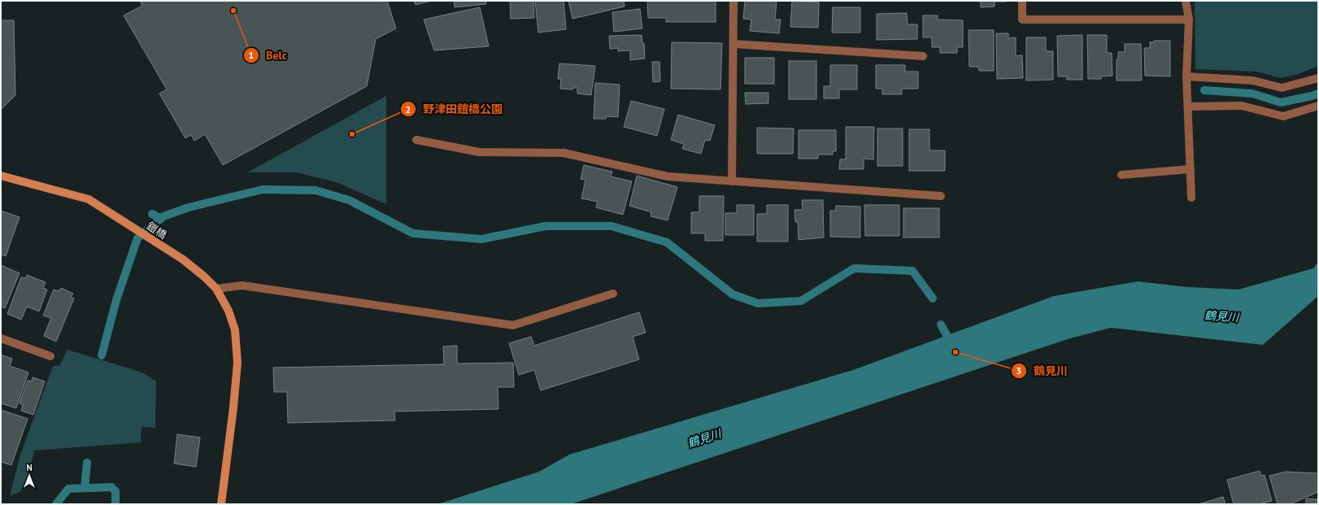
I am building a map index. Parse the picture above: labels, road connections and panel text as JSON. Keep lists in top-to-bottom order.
{
  "streets": {
    "street": ["鎧橋"]
  },
  "water": ["鶴見川"],
  "places": ["Belc", "野津田鎧橋公園", "鶴見川"],
  "north": "top"
}
